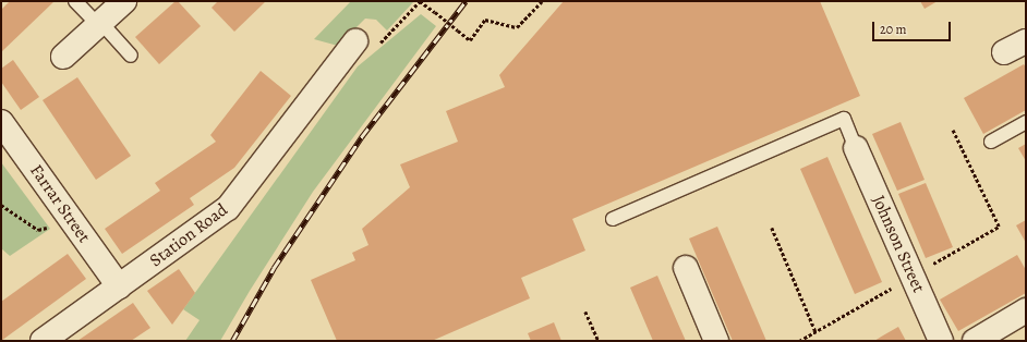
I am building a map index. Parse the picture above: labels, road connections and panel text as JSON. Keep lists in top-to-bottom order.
{
  "streets": {
    "street": ["Farrar Street", "Station Road", "Johnson Street"]
  },
  "crossings": [
    ["Farrar Street", "Station Road"]
  ],
  "scale_bar": "20 m"
}
